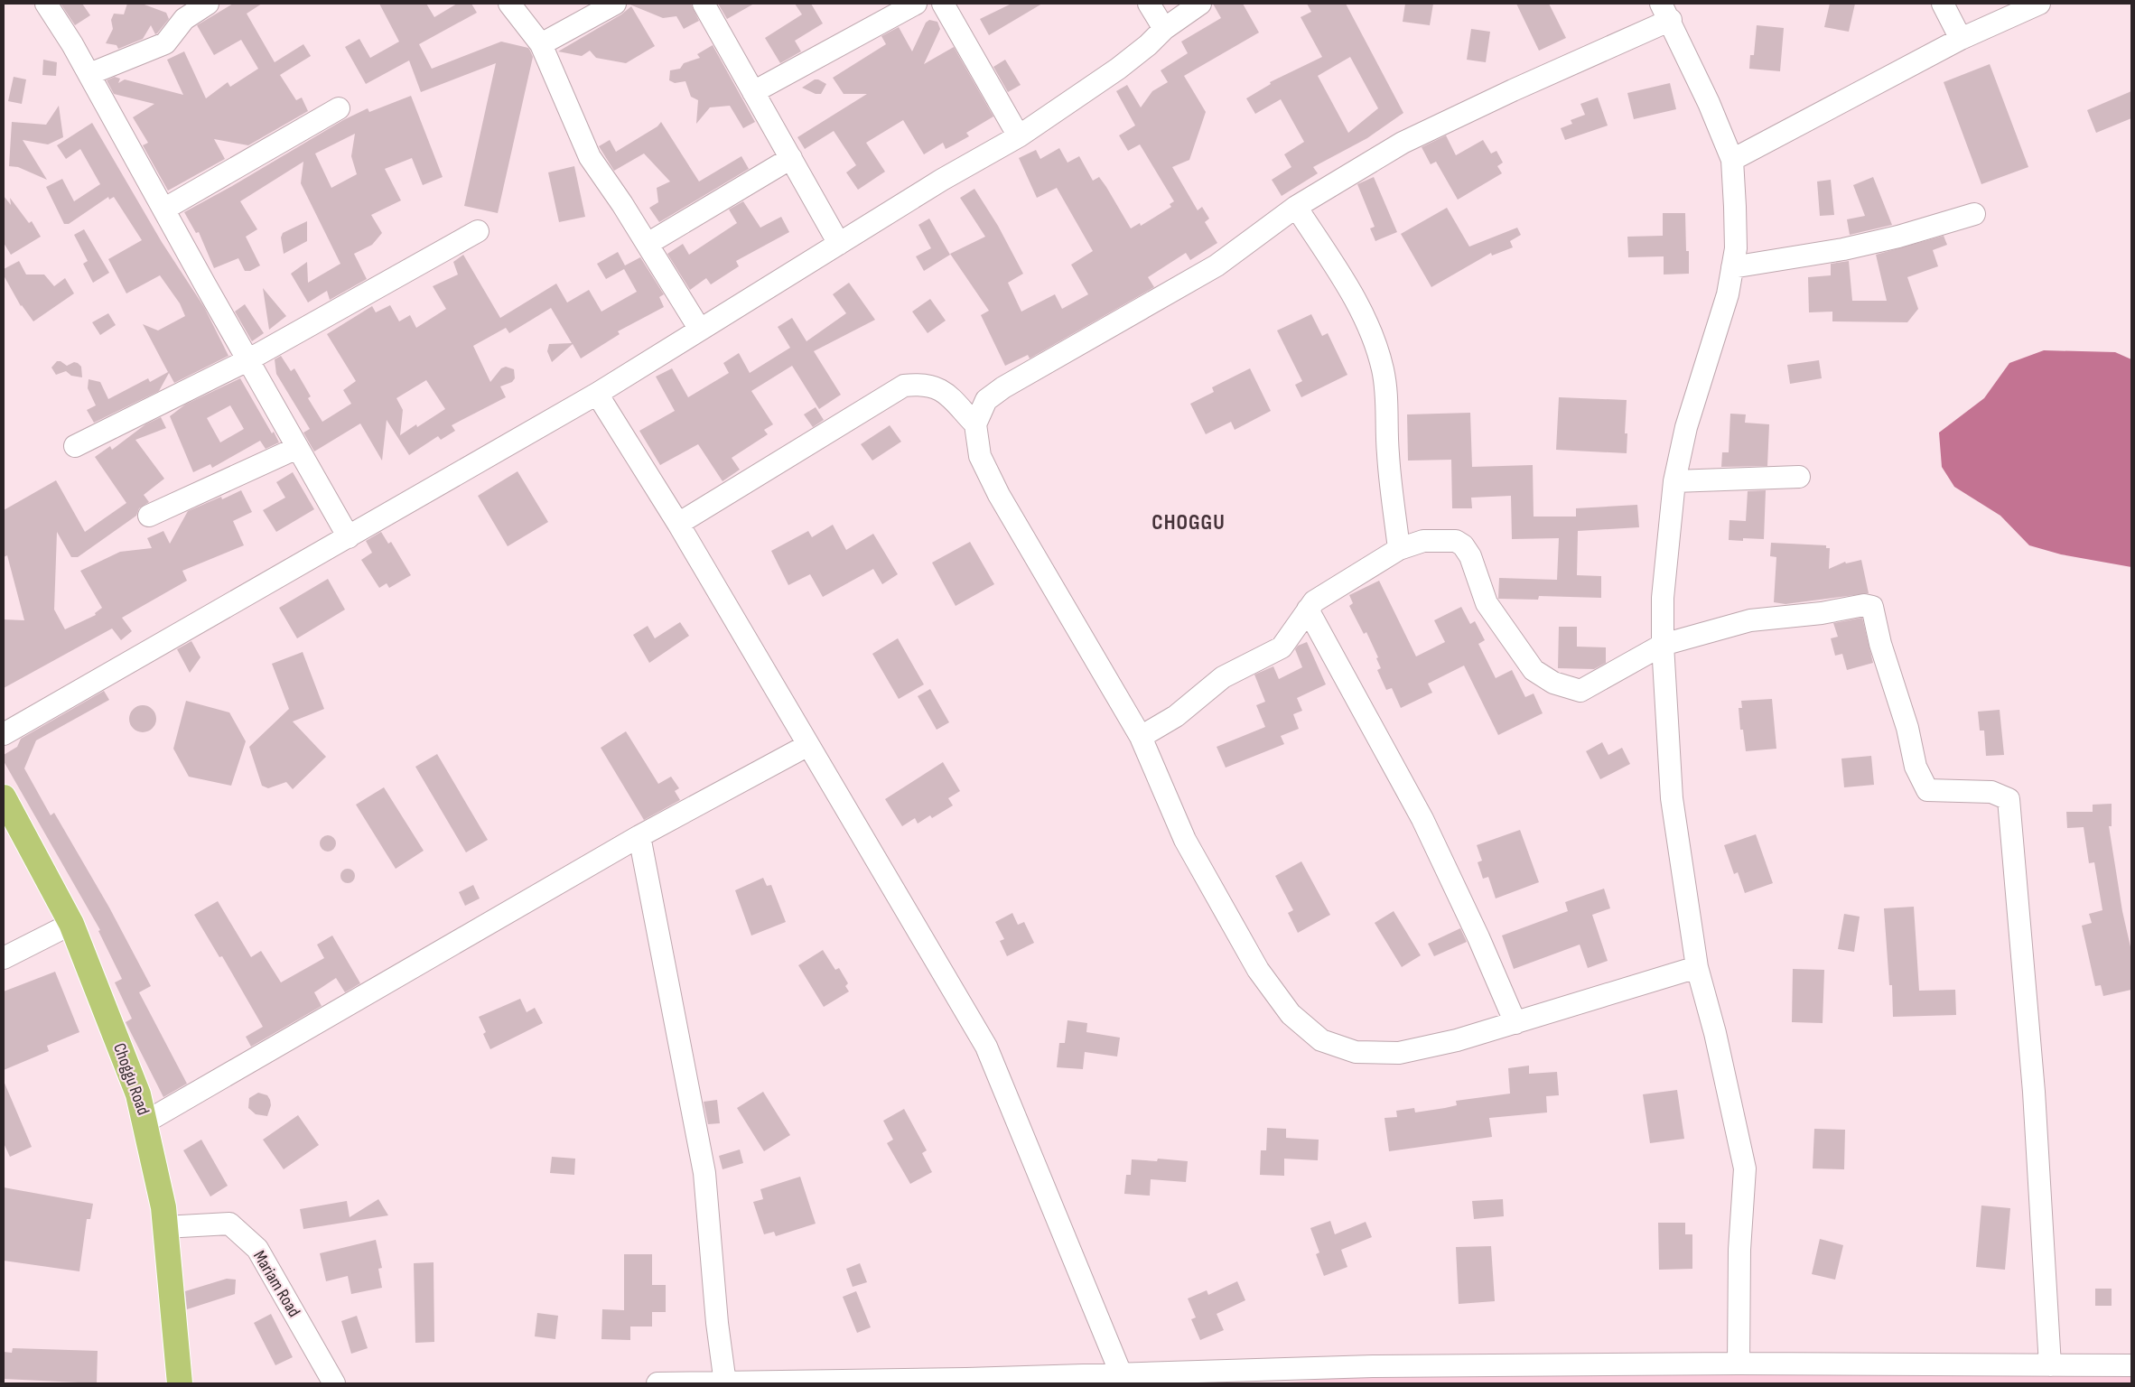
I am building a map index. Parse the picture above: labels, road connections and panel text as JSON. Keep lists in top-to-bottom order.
{
  "streets": {
    "main road": ["Choggu Road"],
    "street": ["Mariam Road"]
  },
  "crossings": [
    ["Choggu Road", "Mariam Road"]
  ],
  "districts": ["CHOGGU"]
}
